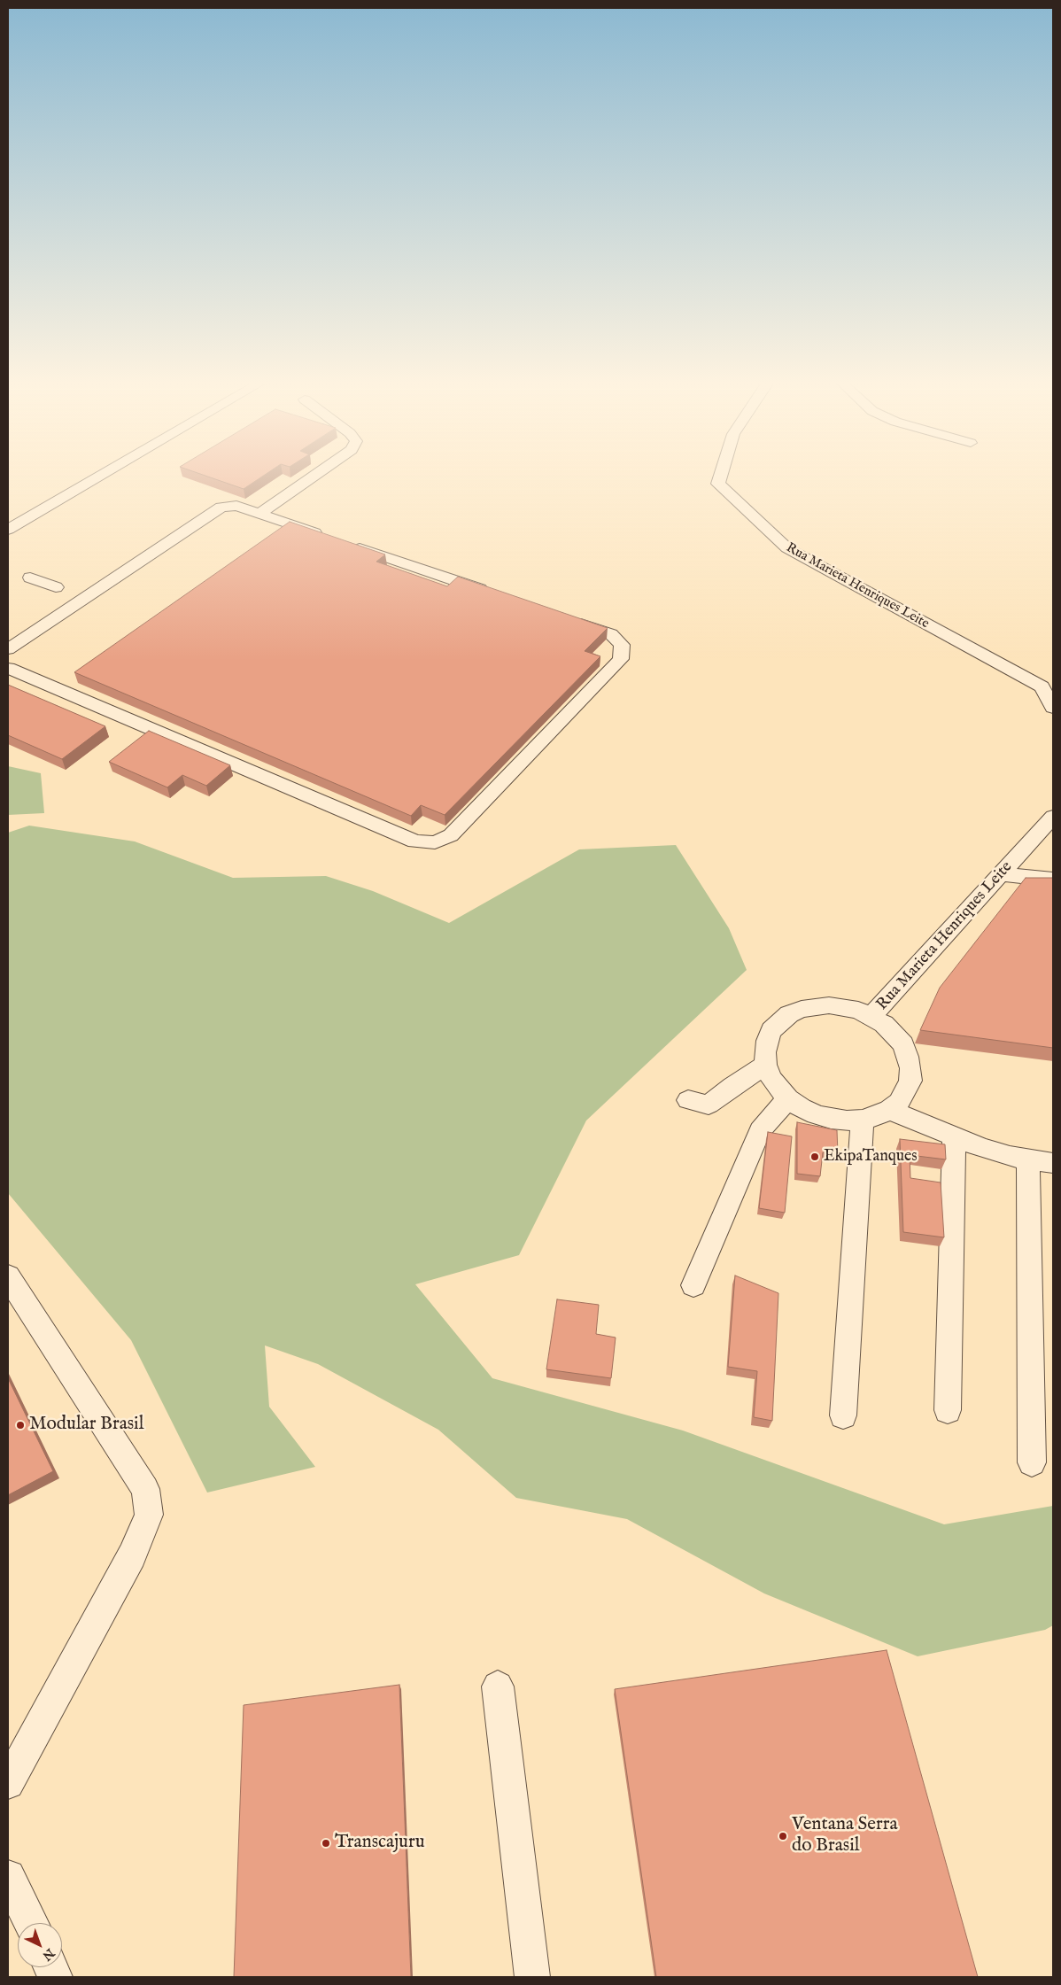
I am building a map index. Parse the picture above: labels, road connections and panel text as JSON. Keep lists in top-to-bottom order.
{
  "streets": {
    "street": ["Rua Marieta Henriques Leite"]
  },
  "places": [
    "EkipaTanques",
    "Modular Brasil",
    "Ventana Serra do Brasil",
    "Transcajuru"
  ],
  "north": "bottom right"
}
